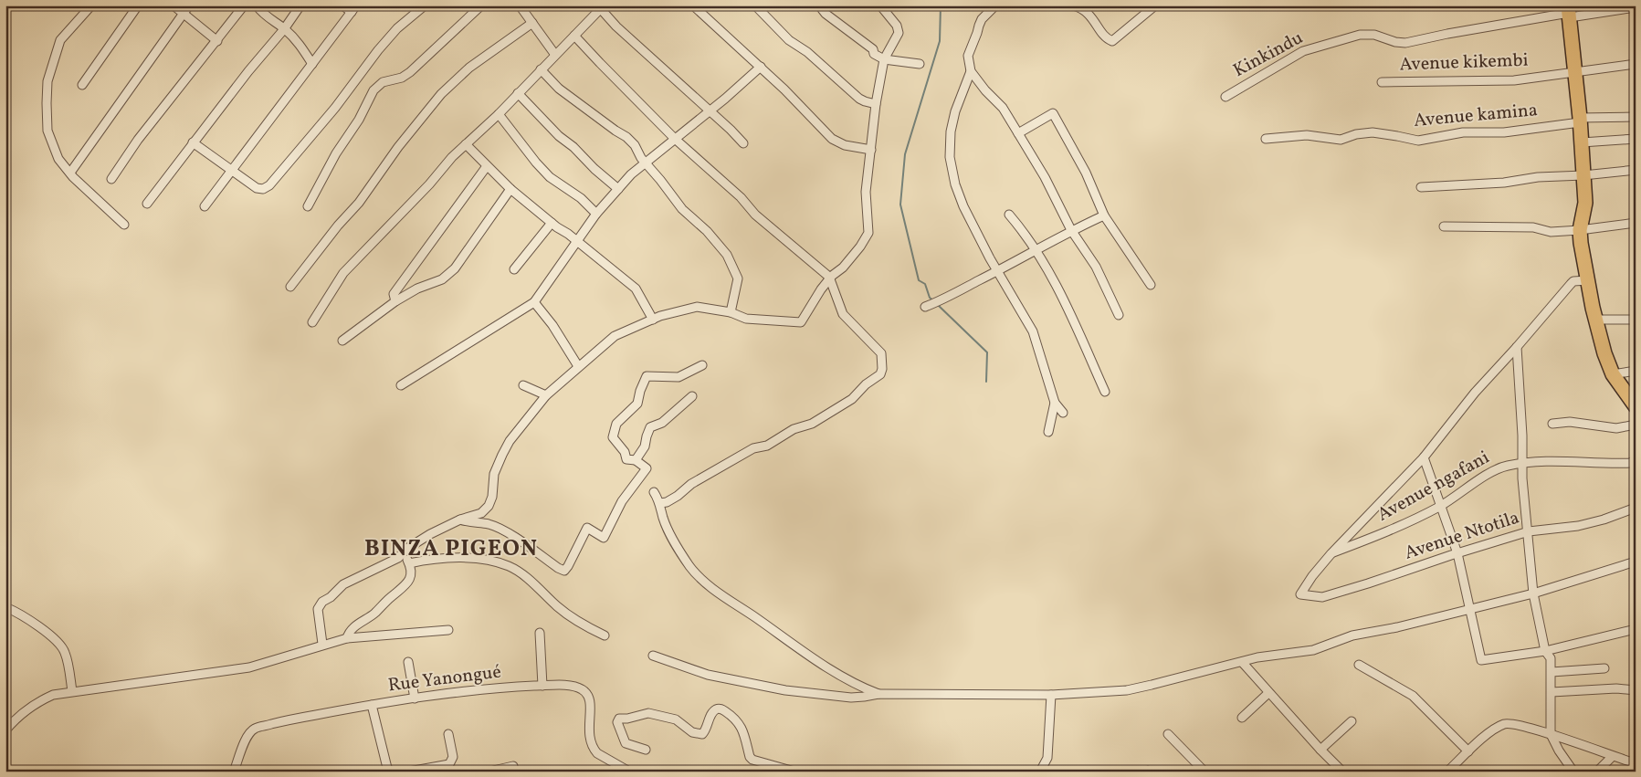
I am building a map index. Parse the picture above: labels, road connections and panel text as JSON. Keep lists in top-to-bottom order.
{
  "streets": {
    "street": [
      "Kinkindu",
      "Avenue kikembi",
      "Avenue kamina",
      "Avenue ngafani",
      "Avenue Ntotila",
      "Rue Yanongué"
    ]
  },
  "crossings": [
    ["Avenue ngafani", "Avenue Ntotila"]
  ],
  "districts": ["BINZA PIGEON"]
}
